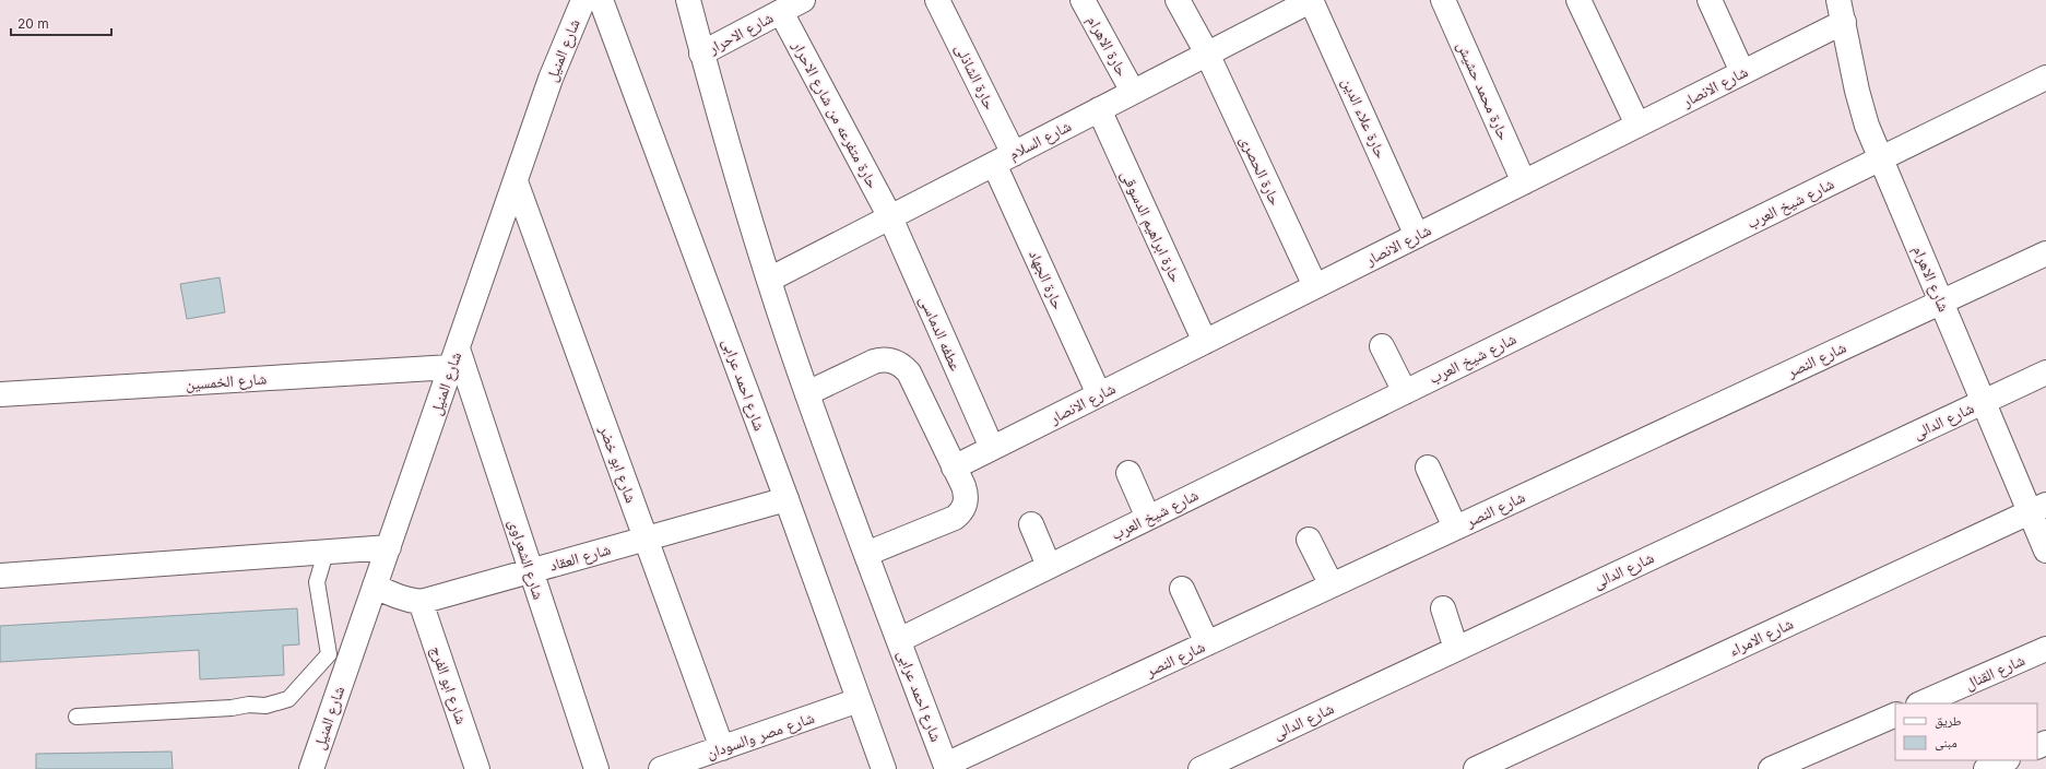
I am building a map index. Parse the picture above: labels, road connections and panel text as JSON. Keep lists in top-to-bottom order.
{
  "streets": {
    "street": [
      "شارع الاحرار",
      "حارة الاهرام",
      "شارع المنيل",
      "حارة الشاذلى",
      "شارع الانصار",
      "حارة محمد حشيش",
      "حارة متفرعه من شارع الاحرار",
      "حارة علاء الدين",
      "شارع السلام",
      "حارة الحصرى",
      "شارع شيخ العرب",
      "حارة ابراهيم الدسوقى",
      "شارع الاهرام",
      "حارة الجهاد",
      "عطفه الدماسى",
      "شارع النصر",
      "شارع الخمسين",
      "شارع احمد عرابى",
      "شارع الدالى",
      "شارع ابو خضر",
      "شارع العقاد",
      "شارع الشعراوى",
      "شارع الامراء",
      "شارع القنال",
      "شارع ابو الفرج",
      "شارع مصر والسودان"
    ]
  },
  "crossings": [
    ["شارع الاحرار", "حارة متفرعه من شارع الاحرار"],
    ["شارع الاحرار", "شارع احمد عرابى"],
    ["حارة الاهرام", "شارع السلام"],
    ["شارع المنيل", "شارع الخمسين"],
    ["شارع المنيل", "شارع ابو خضر"],
    ["شارع المنيل", "شارع العقاد"],
    ["شارع المنيل", "شارع الشعراوى"],
    ["حارة الشاذلى", "شارع السلام"],
    ["حارة الشاذلى", "حارة الجهاد"],
    ["شارع الانصار", "حارة محمد حشيش"],
    ["شارع الانصار", "حارة علاء الدين"],
    ["شارع الانصار", "حارة الحصرى"],
    ["شارع الانصار", "حارة ابراهيم الدسوقى"],
    ["شارع الانصار", "شارع الاهرام"],
    ["شارع الانصار", "حارة الجهاد"],
    ["شارع الانصار", "عطفه الدماسى"],
    ["حارة متفرعه من شارع الاحرار", "شارع السلام"],
    ["حارة متفرعه من شارع الاحرار", "عطفه الدماسى"],
    ["حارة علاء الدين", "شارع السلام"],
    ["شارع السلام", "حارة الحصرى"],
    ["شارع السلام", "حارة ابراهيم الدسوقى"],
    ["شارع السلام", "حارة الجهاد"],
    ["شارع السلام", "عطفه الدماسى"],
    ["شارع السلام", "شارع احمد عرابى"],
    ["شارع شيخ العرب", "شارع الاهرام"],
    ["شارع شيخ العرب", "شارع احمد عرابى"],
    ["شارع الاهرام", "شارع النصر"],
    ["شارع الاهرام", "شارع الدالى"],
    ["شارع الاهرام", "شارع الامراء"],
    ["شارع النصر", "شارع احمد عرابى"],
    ["شارع الخمسين", "شارع الشعراوى"],
    ["شارع احمد عرابى", "شارع العقاد"],
    ["شارع احمد عرابى", "شارع مصر والسودان"],
    ["شارع ابو خضر", "شارع العقاد"],
    ["شارع ابو خضر", "شارع مصر والسودان"],
    ["شارع العقاد", "شارع الشعراوى"],
    ["شارع العقاد", "شارع ابو الفرج"]
  ],
  "legend": ["طريق", "مبنى"],
  "scale_bar": "20 m"
}
